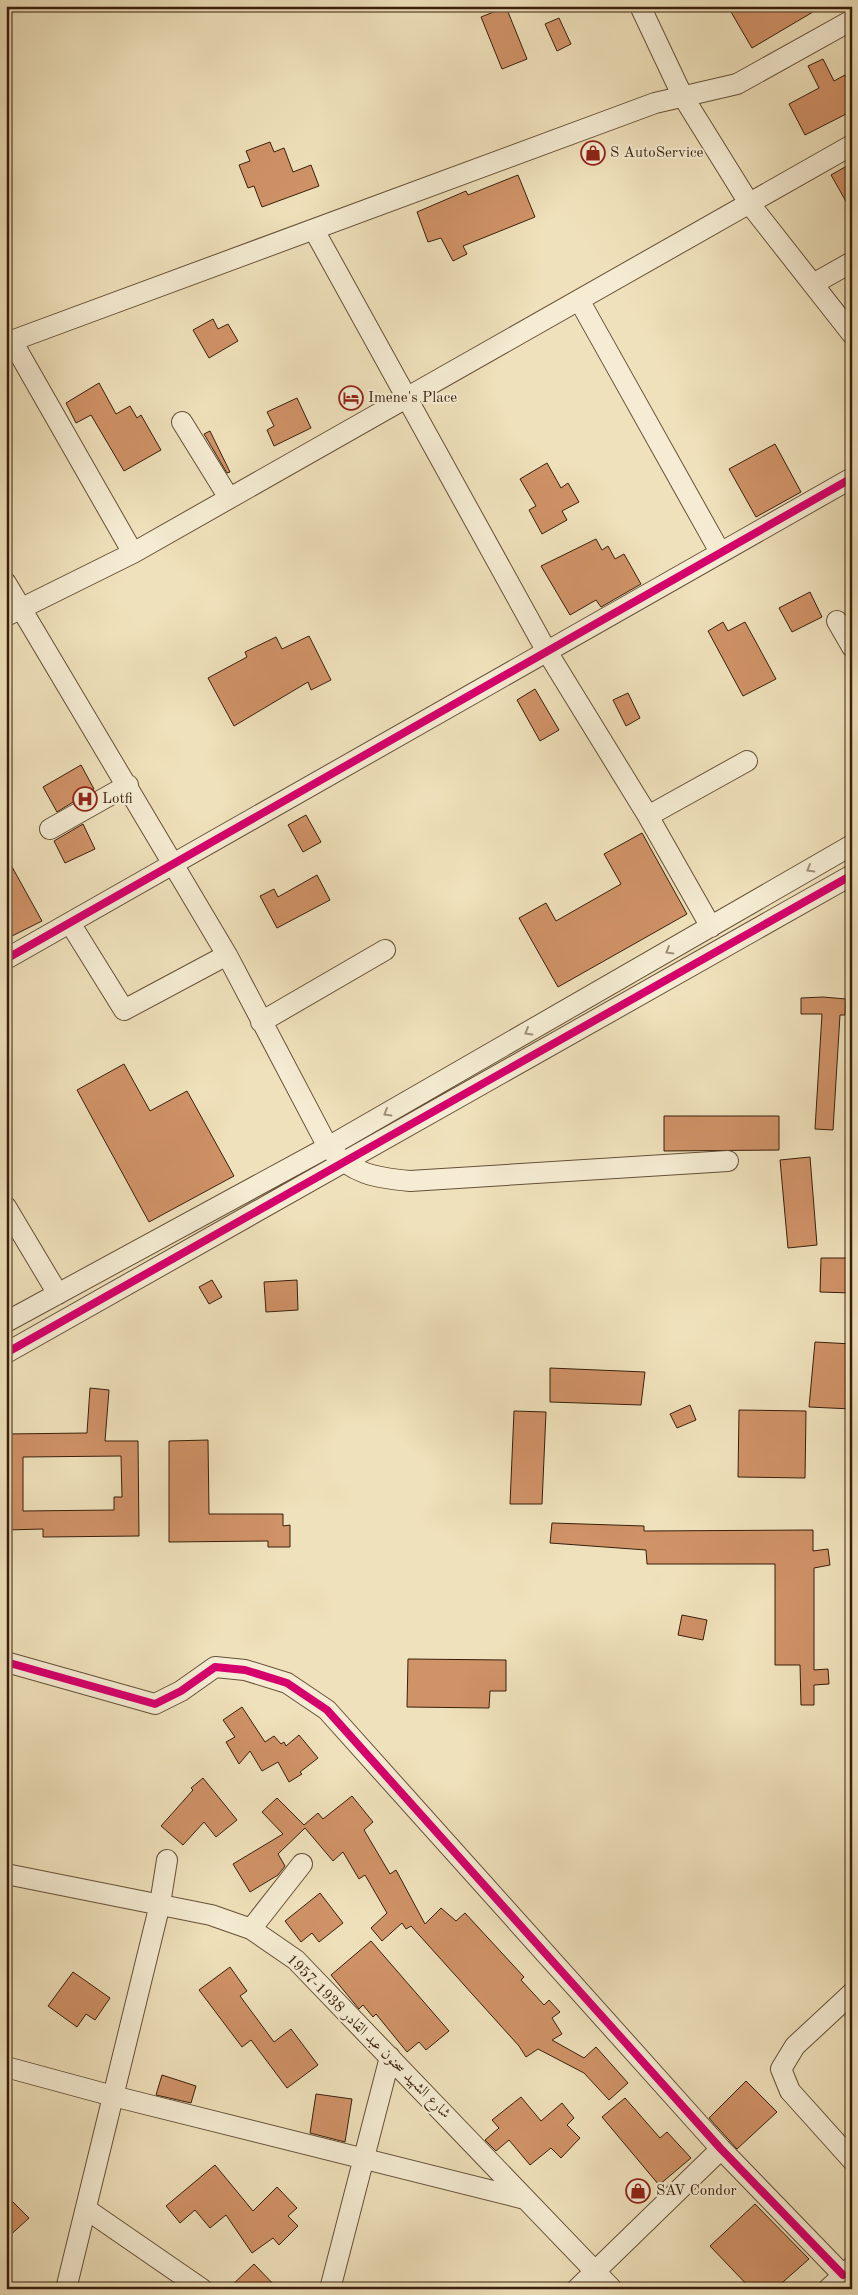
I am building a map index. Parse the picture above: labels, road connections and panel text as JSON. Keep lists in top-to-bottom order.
{
  "streets": {
    "street": ["شارع الشهيد سحنون عبد القادر 1938-1957"]
  },
  "places": {
    "shop": ["S AutoService", "SAV Condor"],
    "hotel": ["Imene's Place"],
    "hospital": ["Lotfi"]
  }
}
